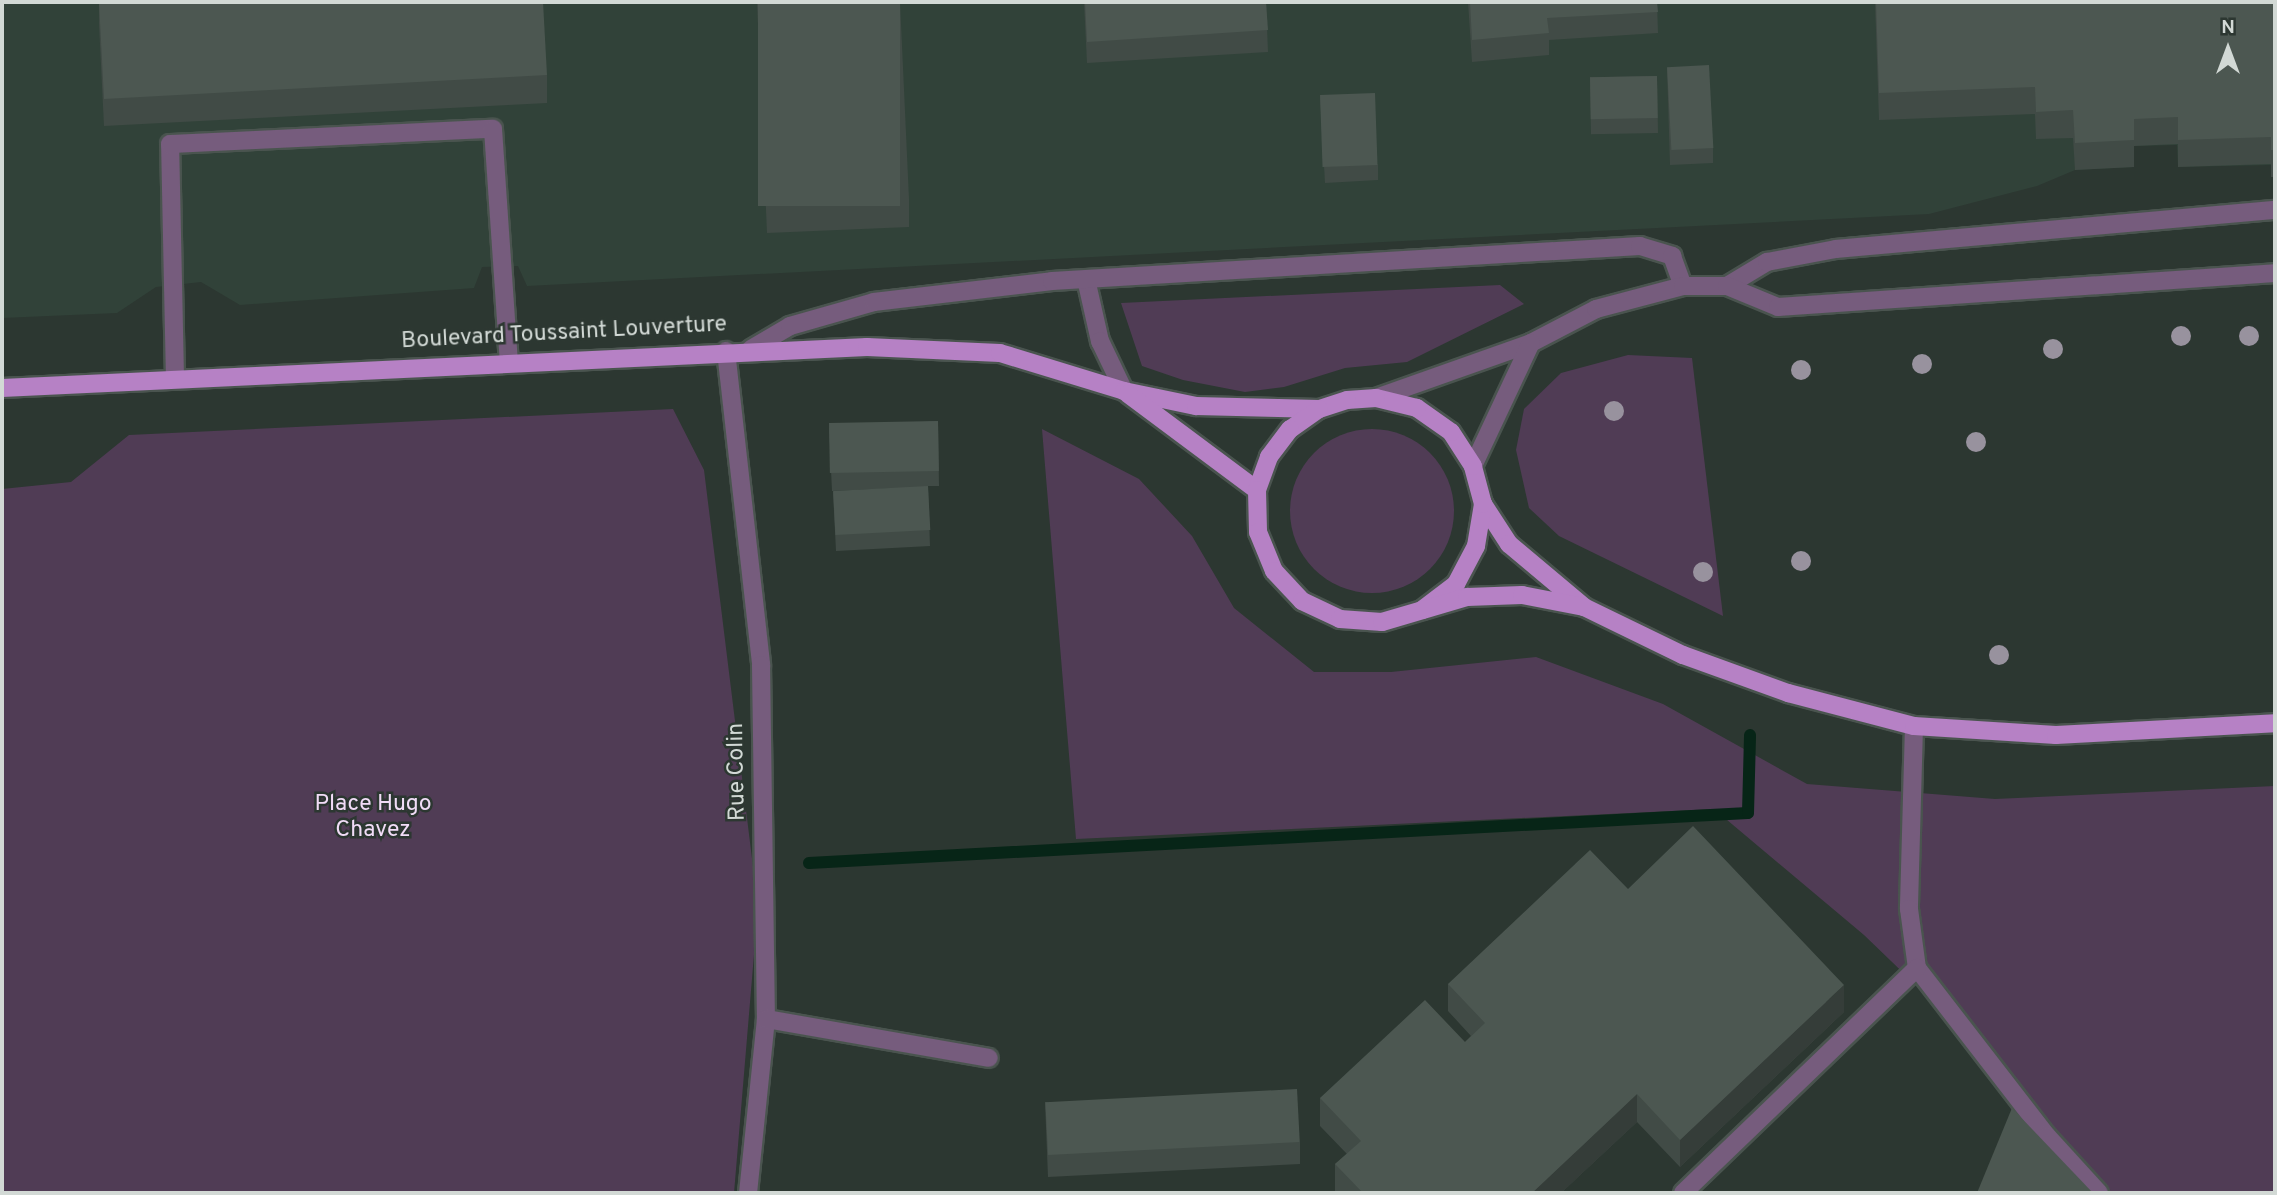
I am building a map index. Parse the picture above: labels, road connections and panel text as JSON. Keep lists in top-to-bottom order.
{
  "streets": {
    "main road": ["Boulevard Toussaint Louverture"],
    "lane": ["Rue Colin"]
  },
  "crossings": [
    ["Boulevard Toussaint Louverture", "Rue Colin"]
  ],
  "parks": ["Place Hugo Chavez"],
  "north": "top"
}
